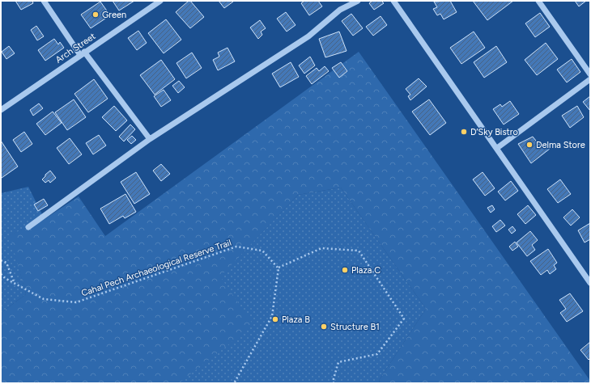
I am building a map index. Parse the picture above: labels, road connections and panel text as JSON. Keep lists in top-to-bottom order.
{
  "streets": {
    "street": ["Arch Street"],
    "path": ["Cahal Pech Archaeological Reserve Trail"]
  },
  "places": [
    "Green",
    "D’Sky Bistro",
    "Delma Store",
    "Plaza C",
    "Plaza B",
    "Structure B1"
  ]
}
